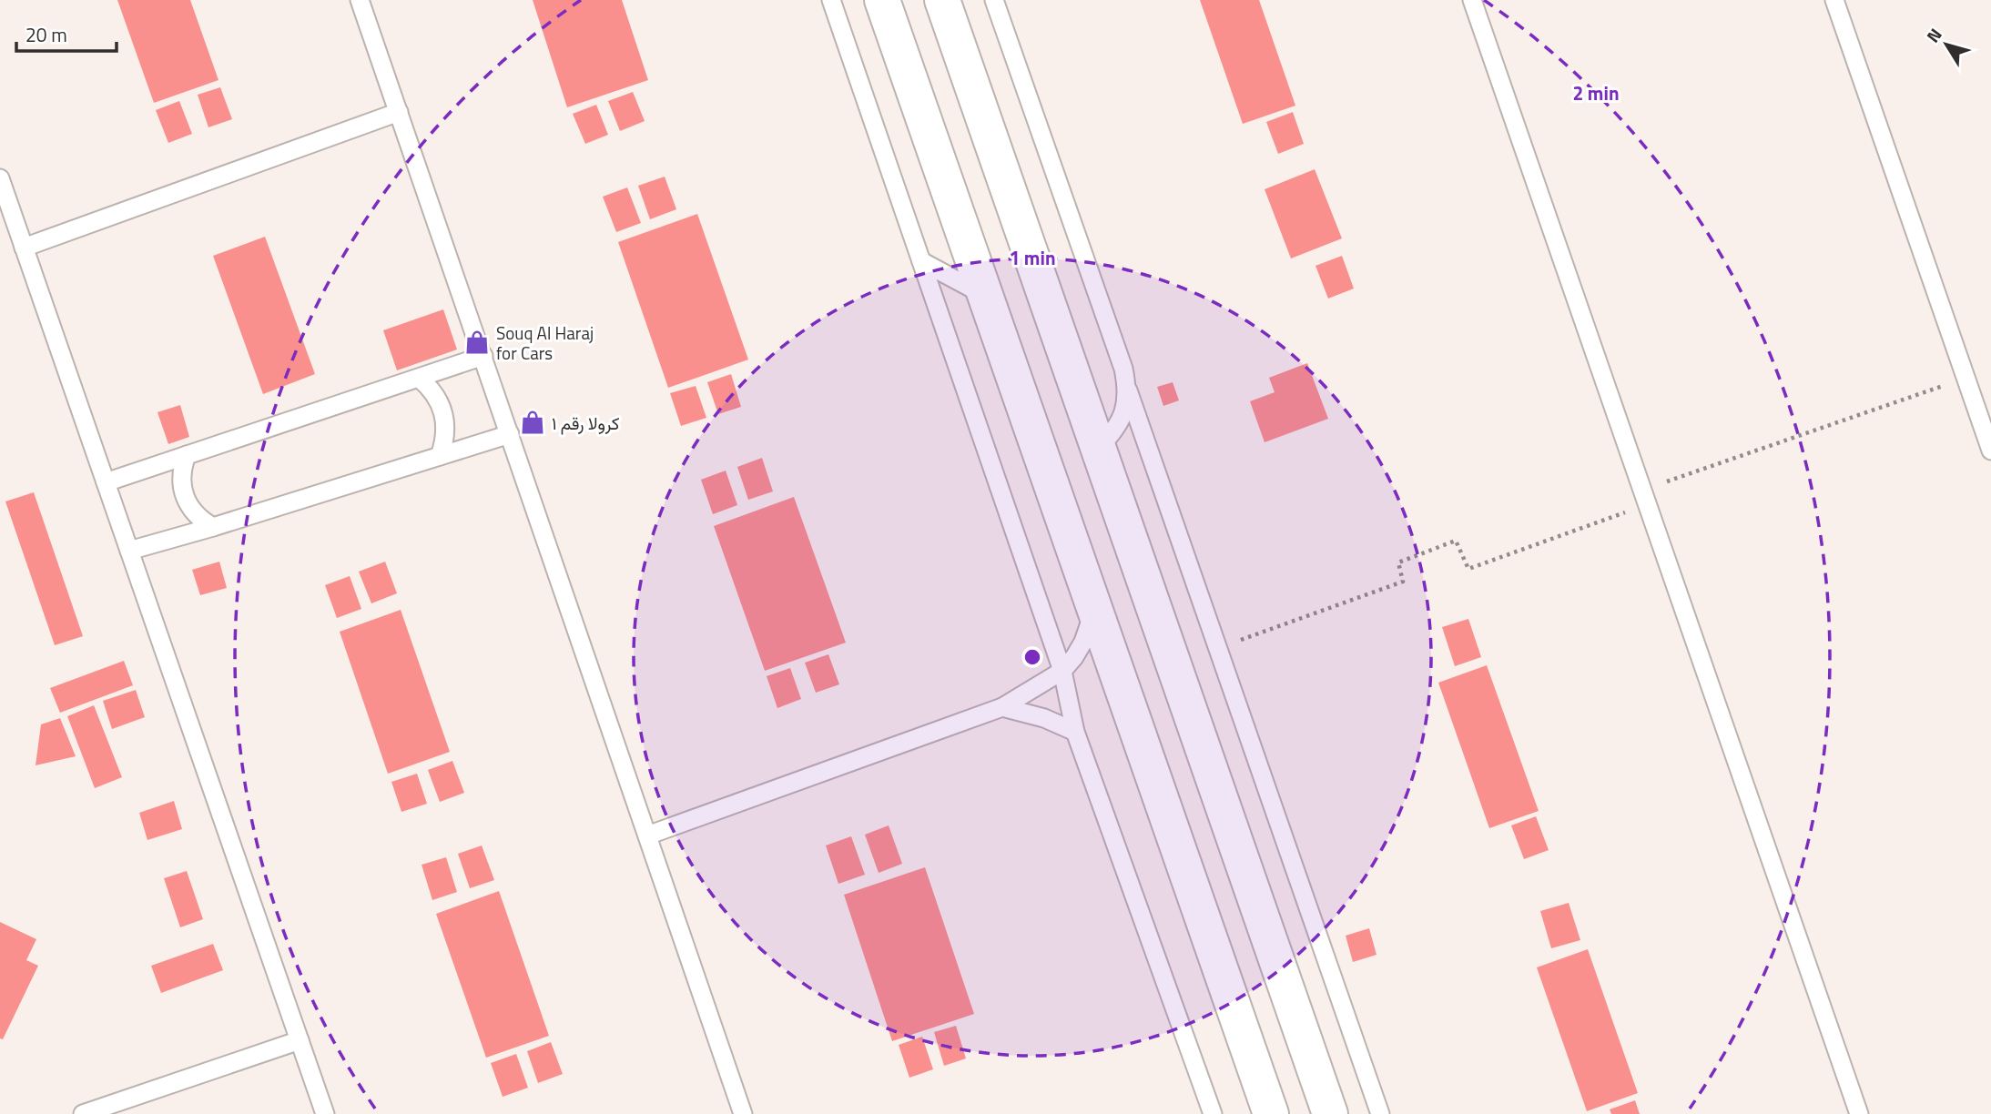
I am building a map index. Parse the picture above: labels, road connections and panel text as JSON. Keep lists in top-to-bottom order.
{
  "places": {
    "shop": ["Souq Al Haraj for Cars", "كرولا رقم ١"]
  },
  "scale_bar": "20 m",
  "north": "top left",
  "rings": ["2 min", "1 min"]
}
